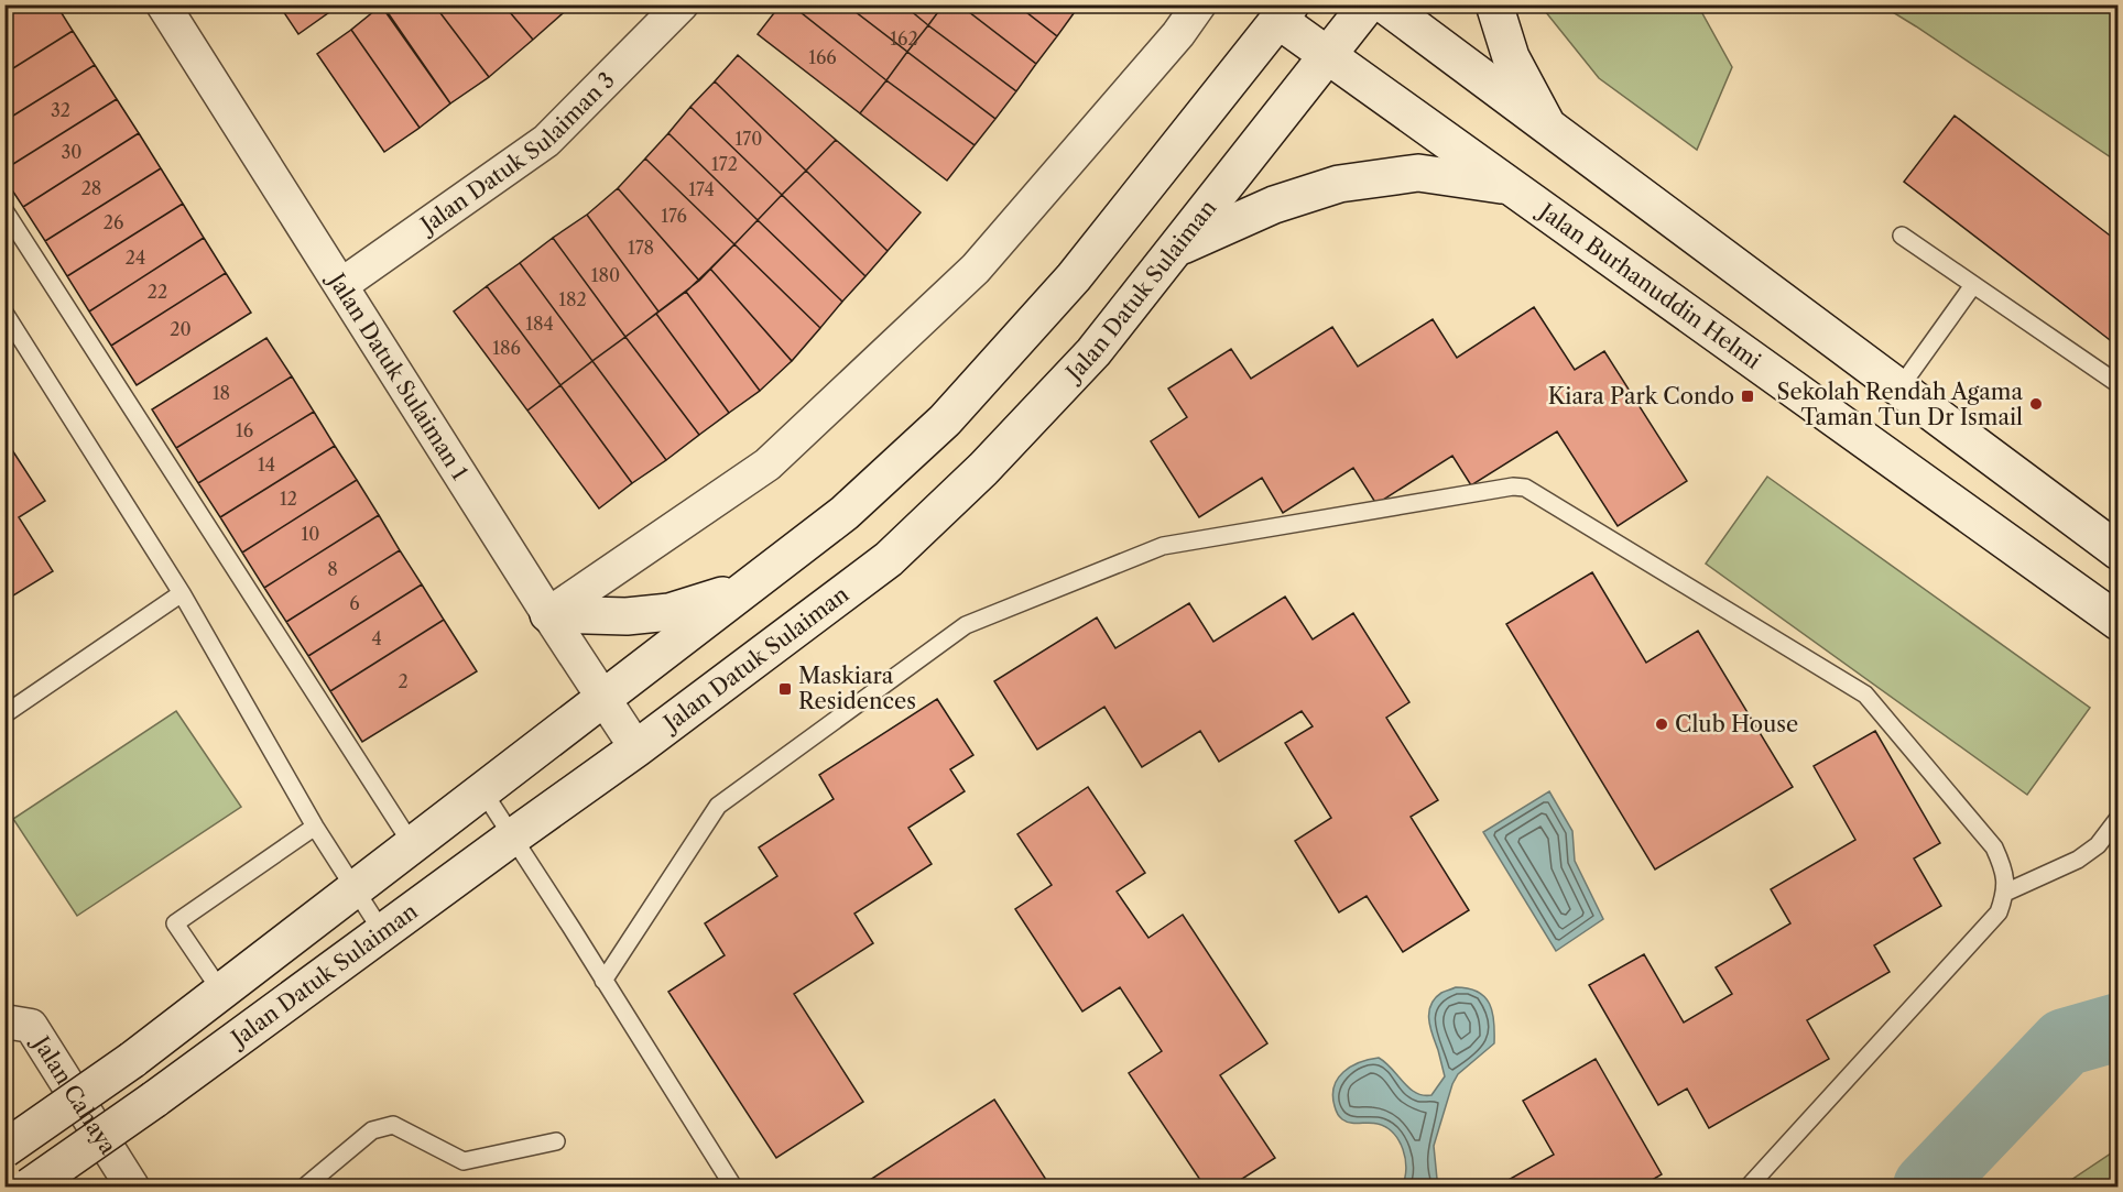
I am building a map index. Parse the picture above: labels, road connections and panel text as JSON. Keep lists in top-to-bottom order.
{
  "streets": {
    "main road": ["Jalan Burhanuddin Helmi", "Jalan Datuk Sulaiman"],
    "street": ["Jalan Datuk Sulaiman 3", "Jalan Datuk Sulaiman 1", "Jalan Cahaya"]
  },
  "crossings": [
    ["Jalan Datuk Sulaiman 3", "Jalan Datuk Sulaiman 1"],
    ["Jalan Burhanuddin Helmi", "Jalan Datuk Sulaiman"],
    ["Jalan Datuk Sulaiman", "Jalan Datuk Sulaiman 1"]
  ],
  "places": {
    "transit": ["Kiara Park Condo", "Maskiara Residences"],
    "other": ["Sekolah Rendah Agama Taman Tun Dr Ismail", "Club House"]
  },
  "house_numbers": [
    "162",
    "166",
    "32",
    "170",
    "30",
    "172",
    "28",
    "174",
    "176",
    "26",
    "178",
    "24",
    "180",
    "22",
    "182",
    "184",
    "20",
    "186",
    "18",
    "16",
    "14",
    "12",
    "10",
    "8",
    "6",
    "4",
    "2"
  ]
}
